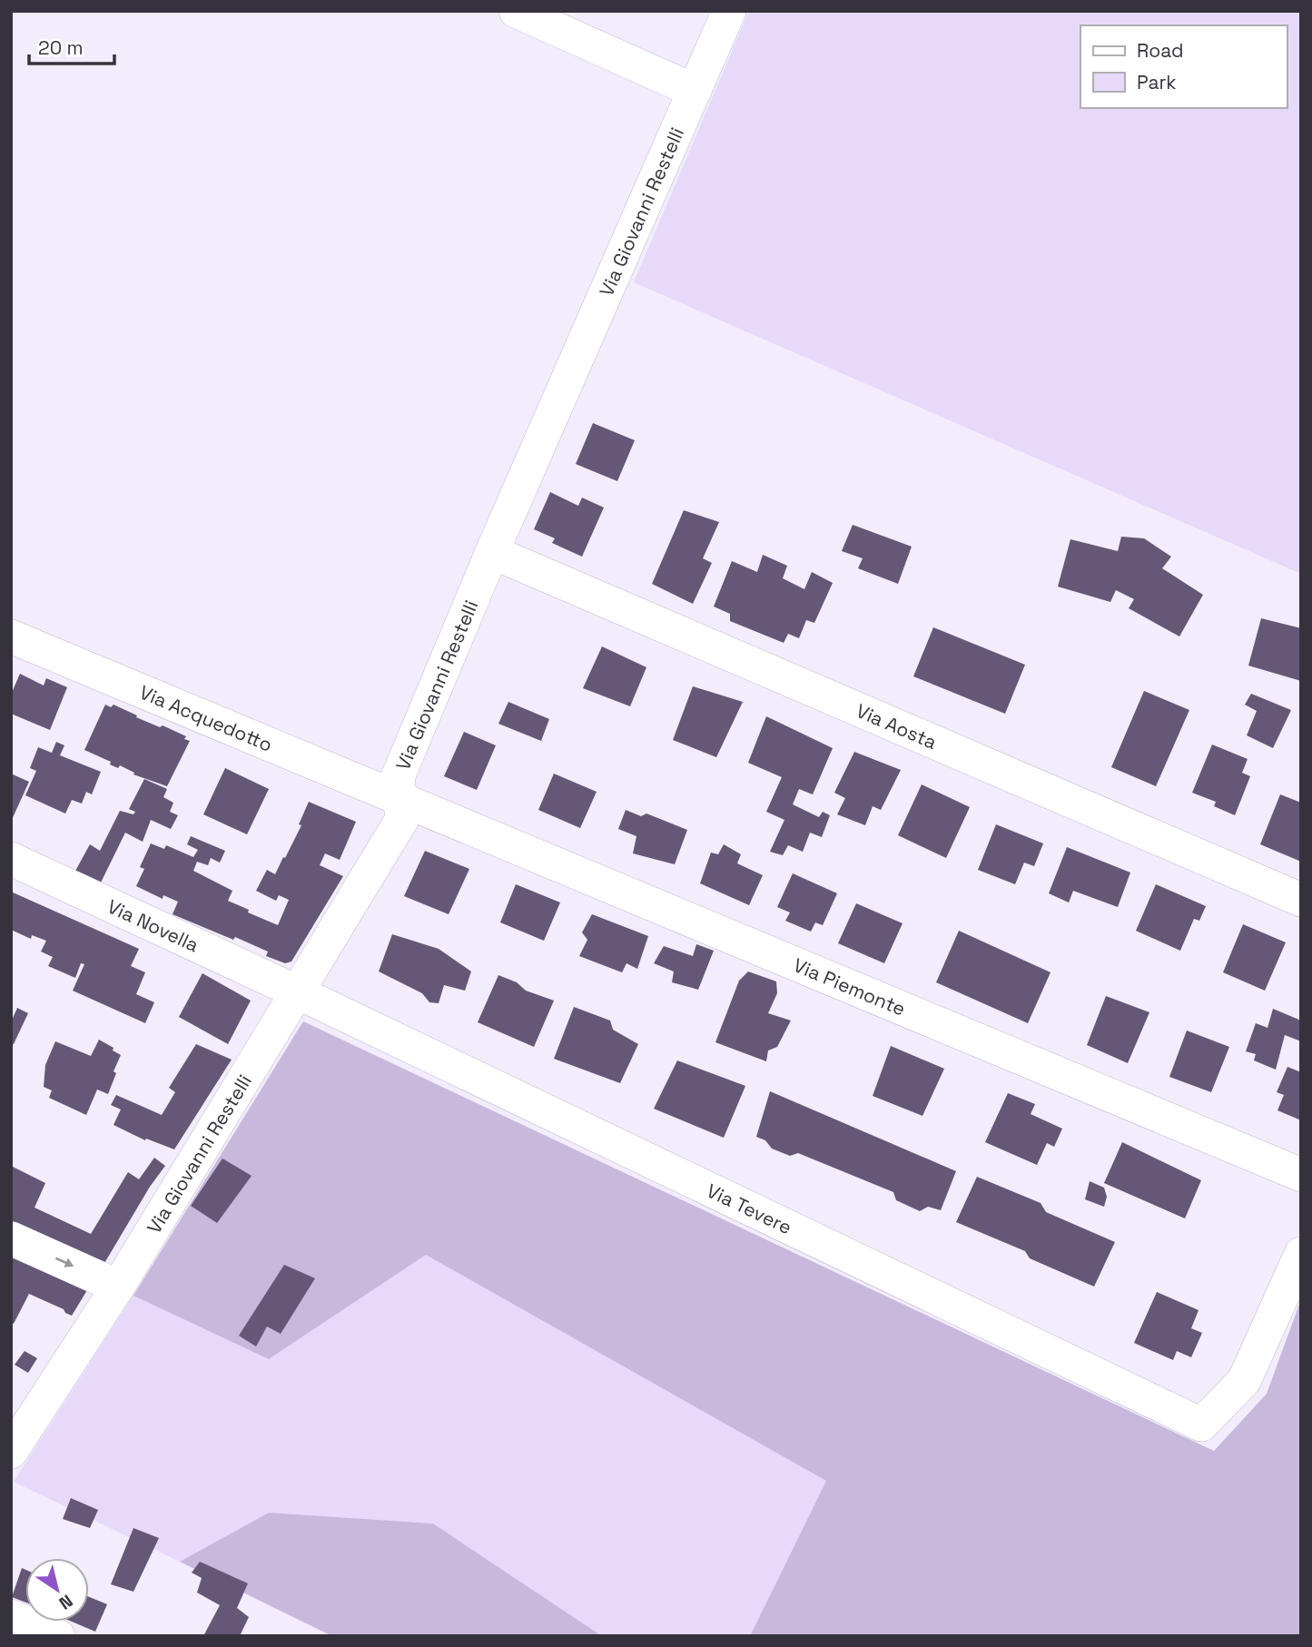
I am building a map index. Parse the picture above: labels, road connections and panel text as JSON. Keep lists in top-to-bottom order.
{
  "streets": {
    "street": [
      "Via Giovanni Restelli",
      "Via Acquedotto",
      "Via Aosta",
      "Via Novella",
      "Via Piemonte",
      "Via Tevere"
    ]
  },
  "crossings": [
    ["Via Giovanni Restelli", "Via Acquedotto"],
    ["Via Giovanni Restelli", "Via Aosta"],
    ["Via Giovanni Restelli", "Via Novella"],
    ["Via Giovanni Restelli", "Via Piemonte"],
    ["Via Giovanni Restelli", "Via Tevere"],
    ["Via Acquedotto", "Via Piemonte"],
    ["Via Novella", "Via Tevere"]
  ],
  "legend": ["Road", "Park"],
  "scale_bar": "20 m",
  "north": "bottom right"
}
